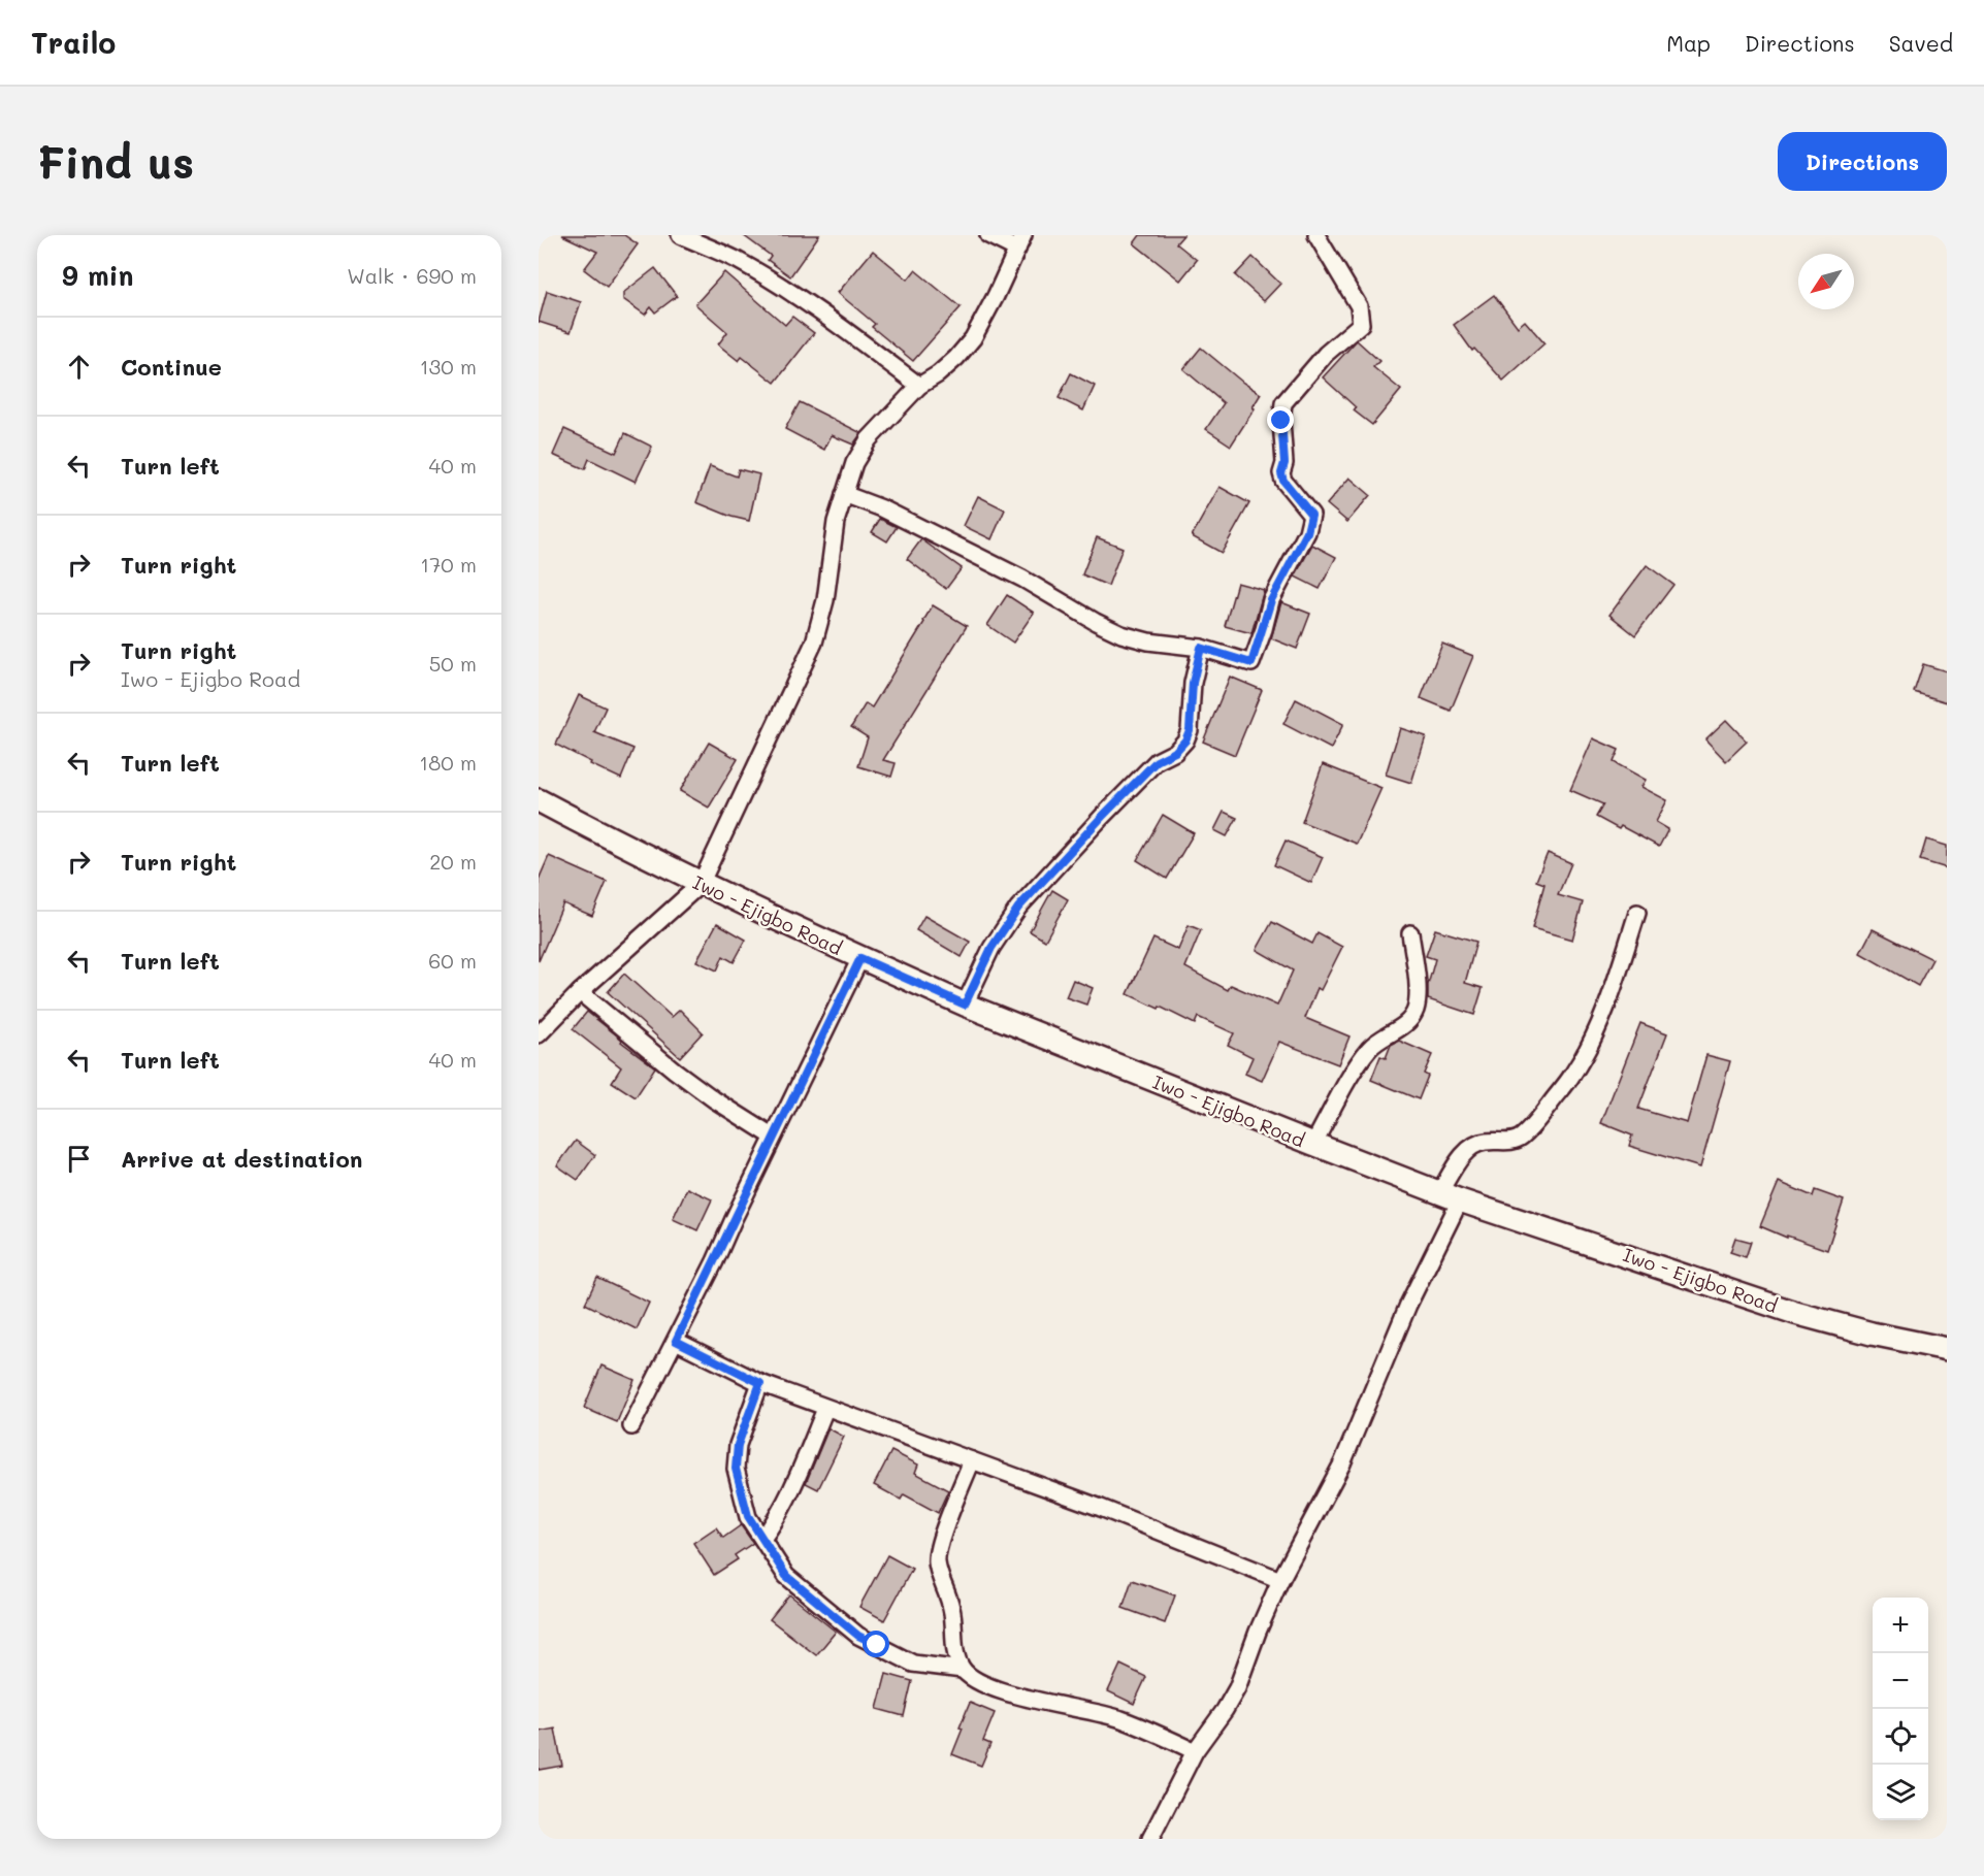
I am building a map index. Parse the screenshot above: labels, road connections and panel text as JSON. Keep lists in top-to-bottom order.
{
  "streets": {
    "main road": ["Iwo - Ejigbo Road"]
  },
  "north": "bottom left",
  "page": {
    "header": "Trailo",
    "nav": ["Map", "Directions", "Saved"],
    "buttons": "Directions",
    "title": "Find us",
    "heading": ["9 min", "Walk · 690 m"],
    "list": [
      ["Continue", "130 m"],
      ["Turn left", "40 m"],
      ["Turn right", "170 m"],
      ["Turn right", "Iwo - Ejigbo Road", "50 m"],
      ["Turn left", "180 m"],
      ["Turn right", "20 m"],
      ["Turn left", "60 m"],
      ["Turn left", "40 m"],
      "Arrive at destination"
    ],
    "map_buttons": ["+", "−"]
  }
}
